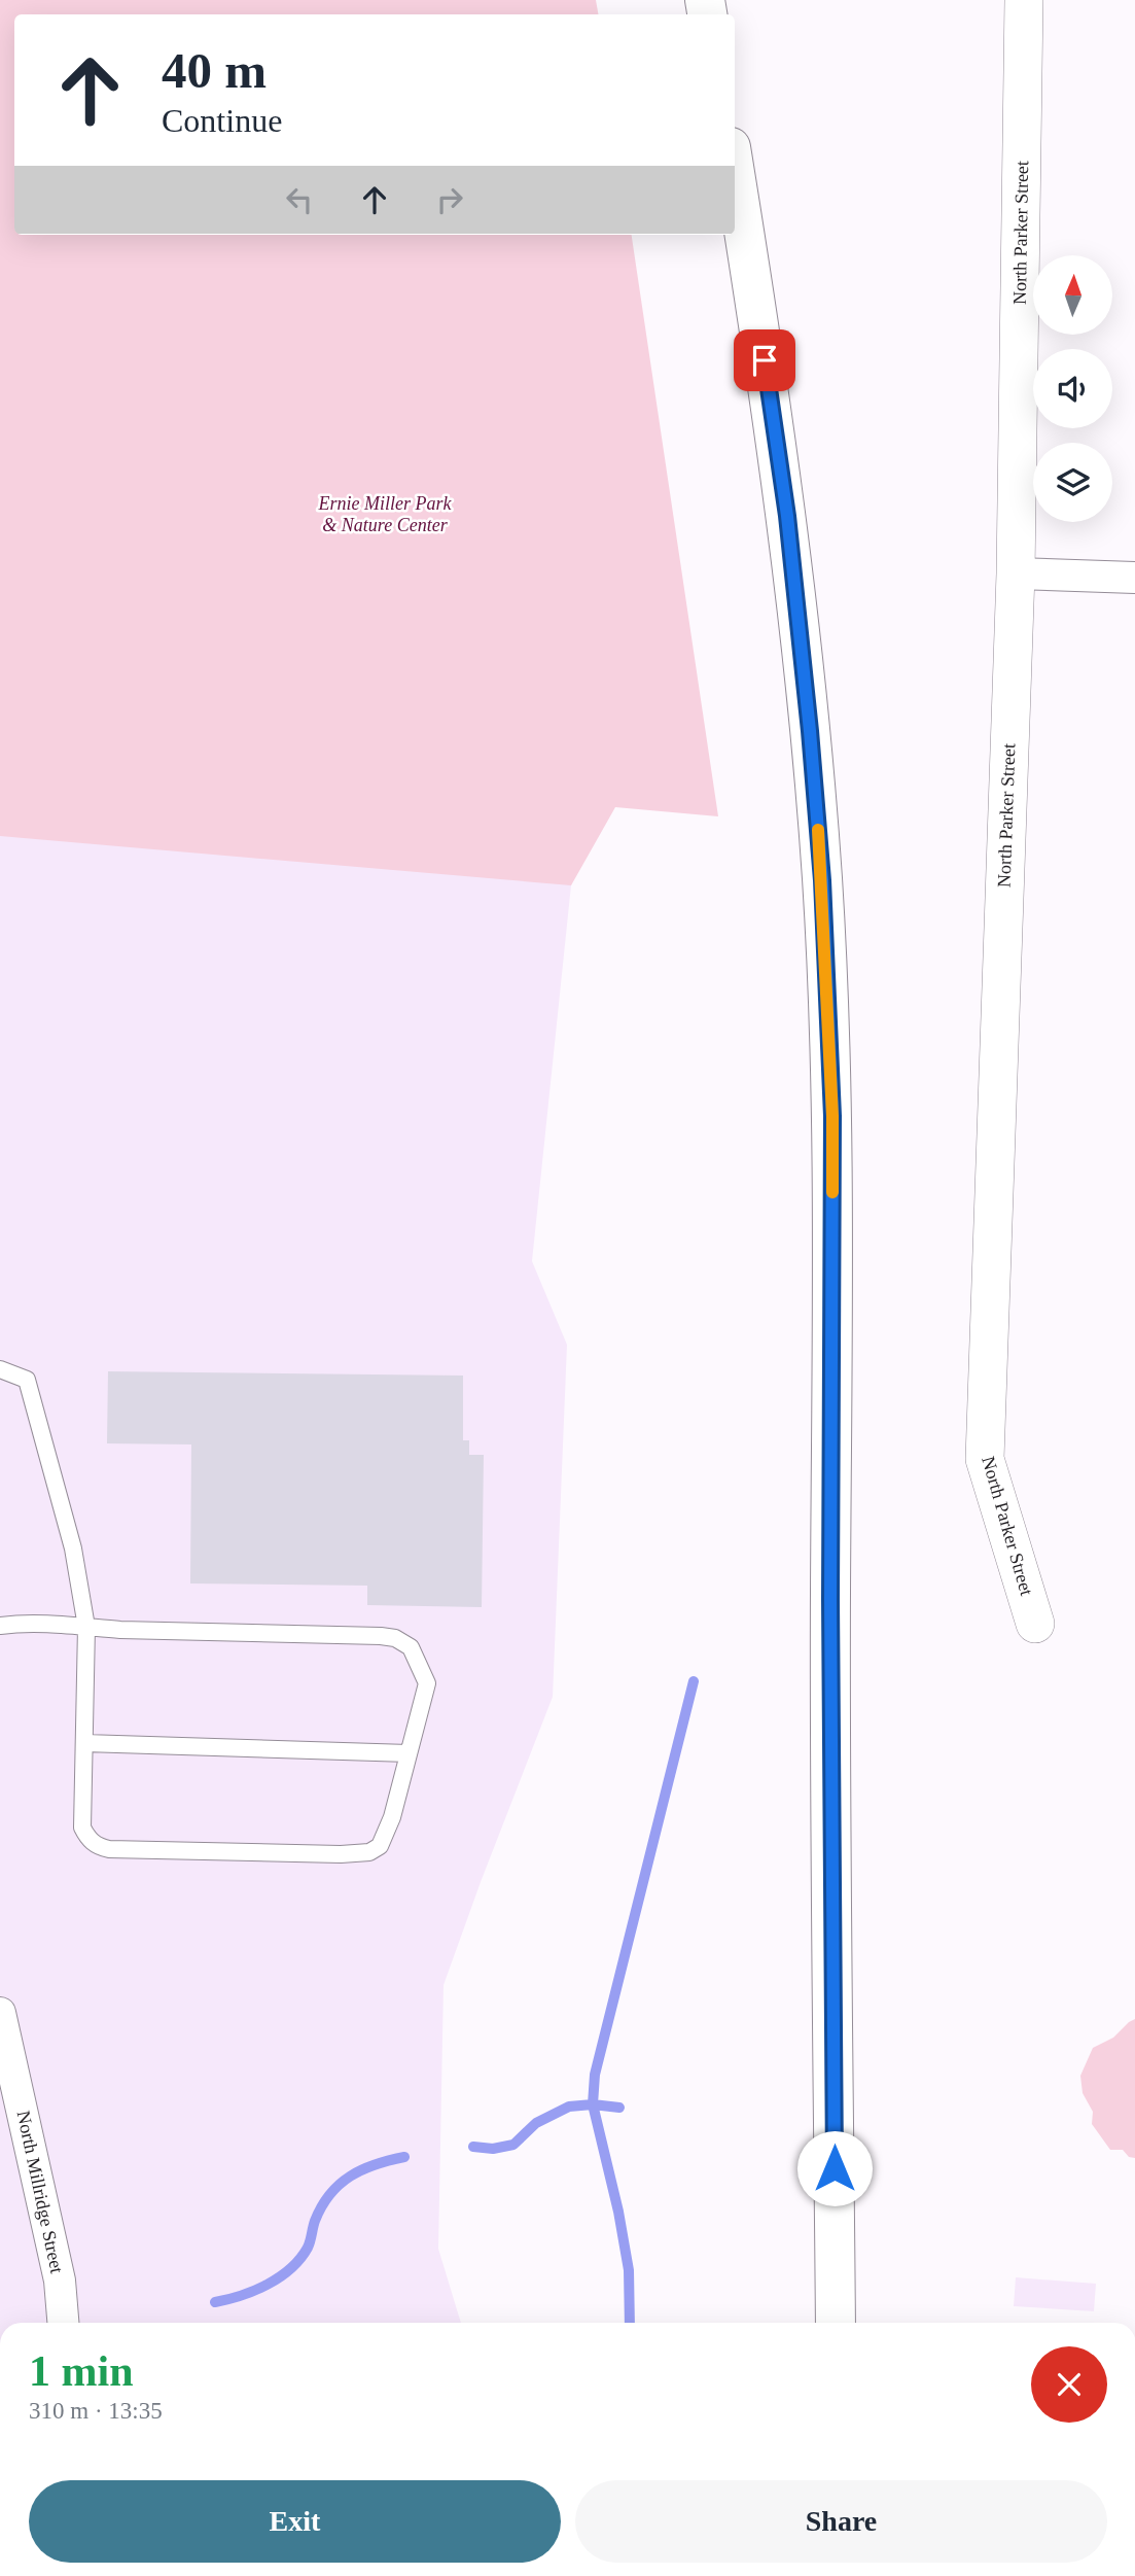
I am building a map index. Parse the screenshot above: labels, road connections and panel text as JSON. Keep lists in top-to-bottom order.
{
  "streets": {
    "street": ["North Parker Street", "North Millridge Street"]
  },
  "parks": ["Ernie Miller Park & Nature Center"],
  "north": "top",
  "page": {
    "turn": ["40 m", "Continue"],
    "heading": ["1 min", "310 m · 13:35"],
    "buttons": ["Exit", "Share"]
  }
}
